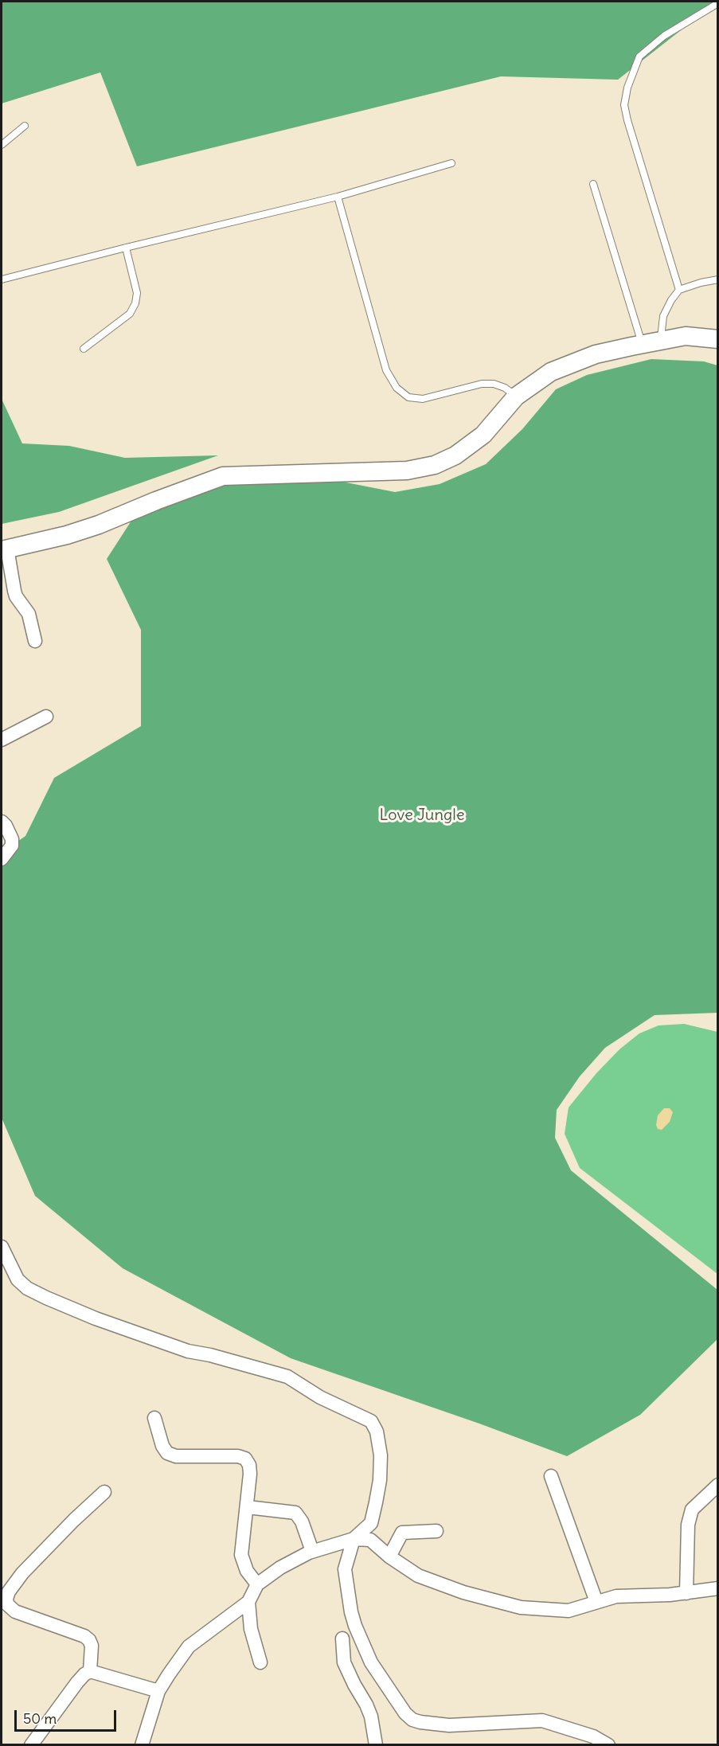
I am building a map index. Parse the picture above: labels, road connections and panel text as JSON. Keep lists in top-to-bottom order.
{
  "parks": ["Love Jungle"],
  "scale_bar": "50 m"
}
